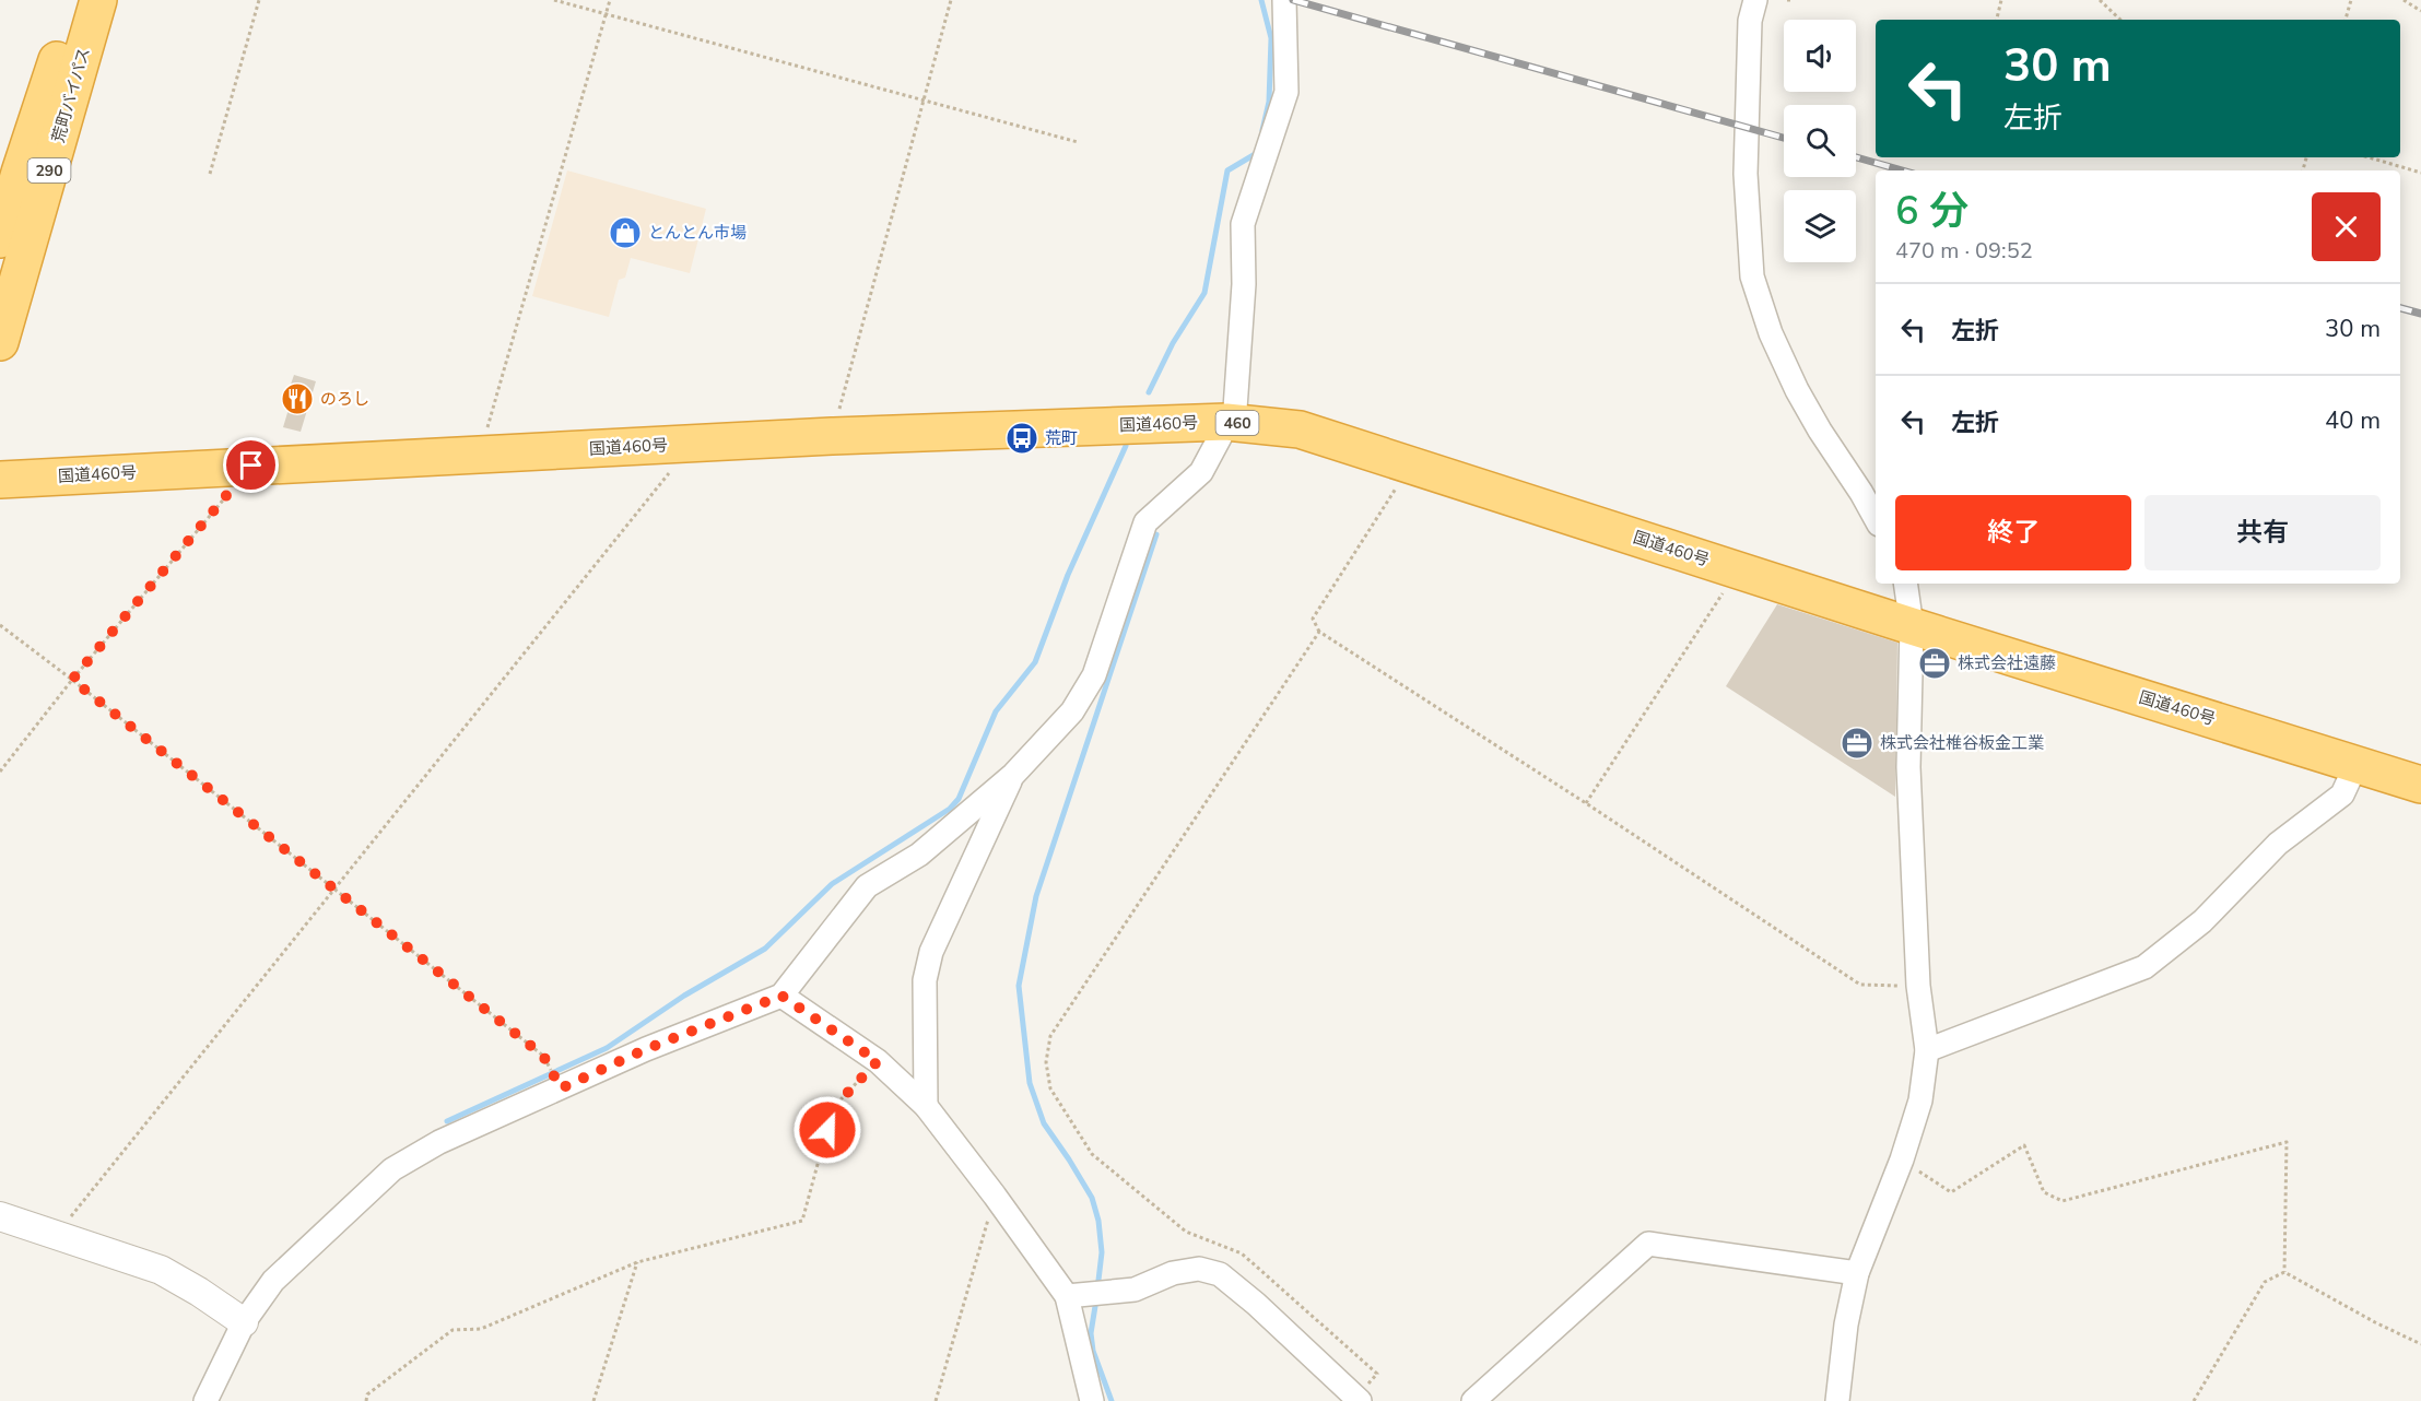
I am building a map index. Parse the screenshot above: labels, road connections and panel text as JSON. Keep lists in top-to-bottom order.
{
  "streets": {
    "highway": [
      "荒町バイパス",
      "290",
      "460",
      "国道460号"
    ]
  },
  "places": {
    "shop": ["とんとん市場"],
    "restaurant": ["のろし"],
    "bus stop": ["荒町"],
    "office": ["株式会社遠藤", "株式会社椎谷板金工業"]
  },
  "page": {
    "turn": ["30 m", "左折"],
    "heading": ["6 分", "470 m · 09:52"],
    "list": [
      {
        "name": "左折",
        "value": "30 m"
      },
      {
        "name": "左折",
        "value": "40 m"
      }
    ],
    "buttons": ["終了", "共有"]
  }
}
